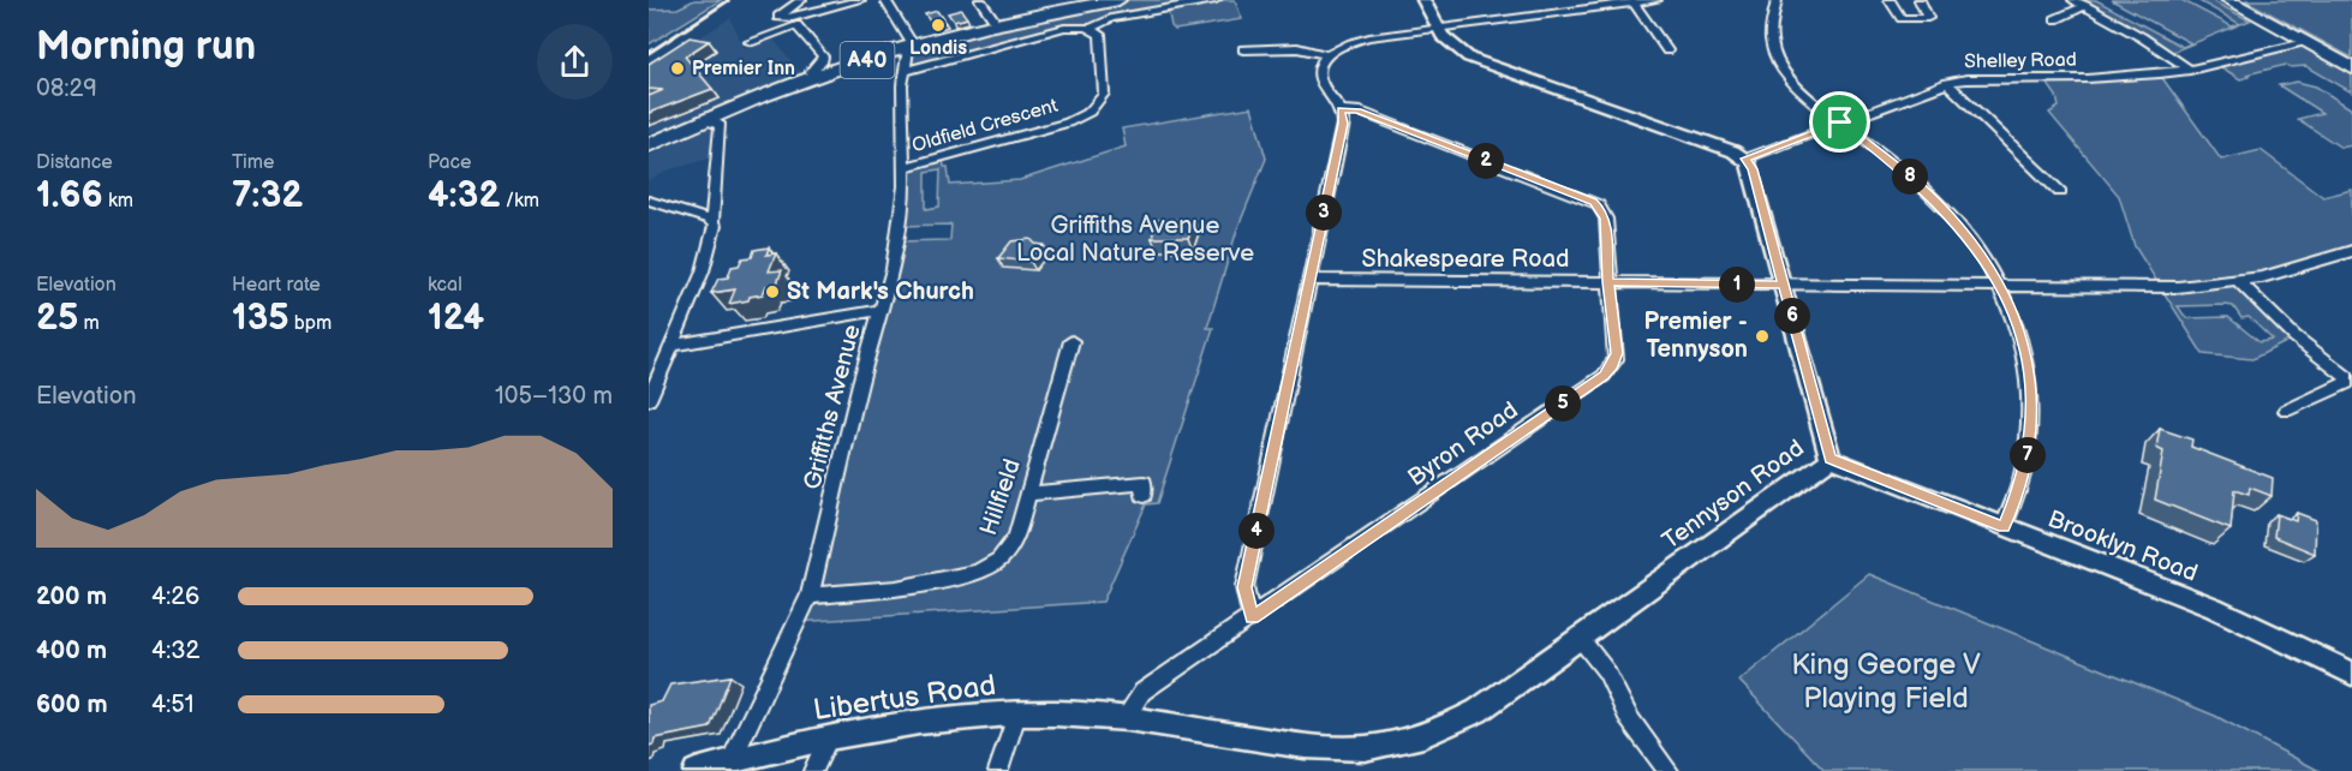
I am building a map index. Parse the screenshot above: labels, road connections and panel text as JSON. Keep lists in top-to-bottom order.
{
  "streets": {
    "main road": ["A40"],
    "street": [
      "Shelley Road",
      "Oldfield Crescent",
      "Shakespeare Road",
      "Griffiths Avenue",
      "Byron Road",
      "Tennyson Road",
      "Hillfield",
      "Brooklyn Road",
      "Libertus Road"
    ]
  },
  "crossings": [
    ["A40", "Griffiths Avenue"],
    ["Shelley Road", "Tennyson Road"],
    ["Oldfield Crescent", "Griffiths Avenue"],
    ["Shakespeare Road", "Byron Road"],
    ["Shakespeare Road", "Tennyson Road"],
    ["Griffiths Avenue", "Hillfield"],
    ["Griffiths Avenue", "Libertus Road"],
    ["Byron Road", "Tennyson Road"],
    ["Byron Road", "Libertus Road"],
    ["Tennyson Road", "Brooklyn Road"],
    ["Tennyson Road", "Libertus Road"]
  ],
  "parks": ["Griffiths Avenue Local Nature Reserve", "King George V Playing Field"],
  "places": [
    "Londis",
    "Premier Inn",
    "St Mark's Church",
    "Premier - Tennyson"
  ],
  "page": {
    "heading": ["Morning run", "08:29"],
    "stats": [
      ["Distance", "1.66 km"],
      ["Time", "7:32"],
      ["Pace", "4:32 /km"],
      ["Elevation", "25 m"],
      ["Heart rate", "135 bpm"],
      ["kcal", "124"]
    ],
    "pins": [
      "2",
      "8",
      "3",
      "1",
      "6",
      "5",
      "7",
      "4"
    ],
    "chart": ["Elevation", "105–130 m"],
    "list": [
      {
        "name": "200 m",
        "note": "4:26"
      },
      {
        "name": "400 m",
        "note": "4:32"
      },
      {
        "name": "600 m",
        "note": "4:51"
      }
    ]
  }
}
